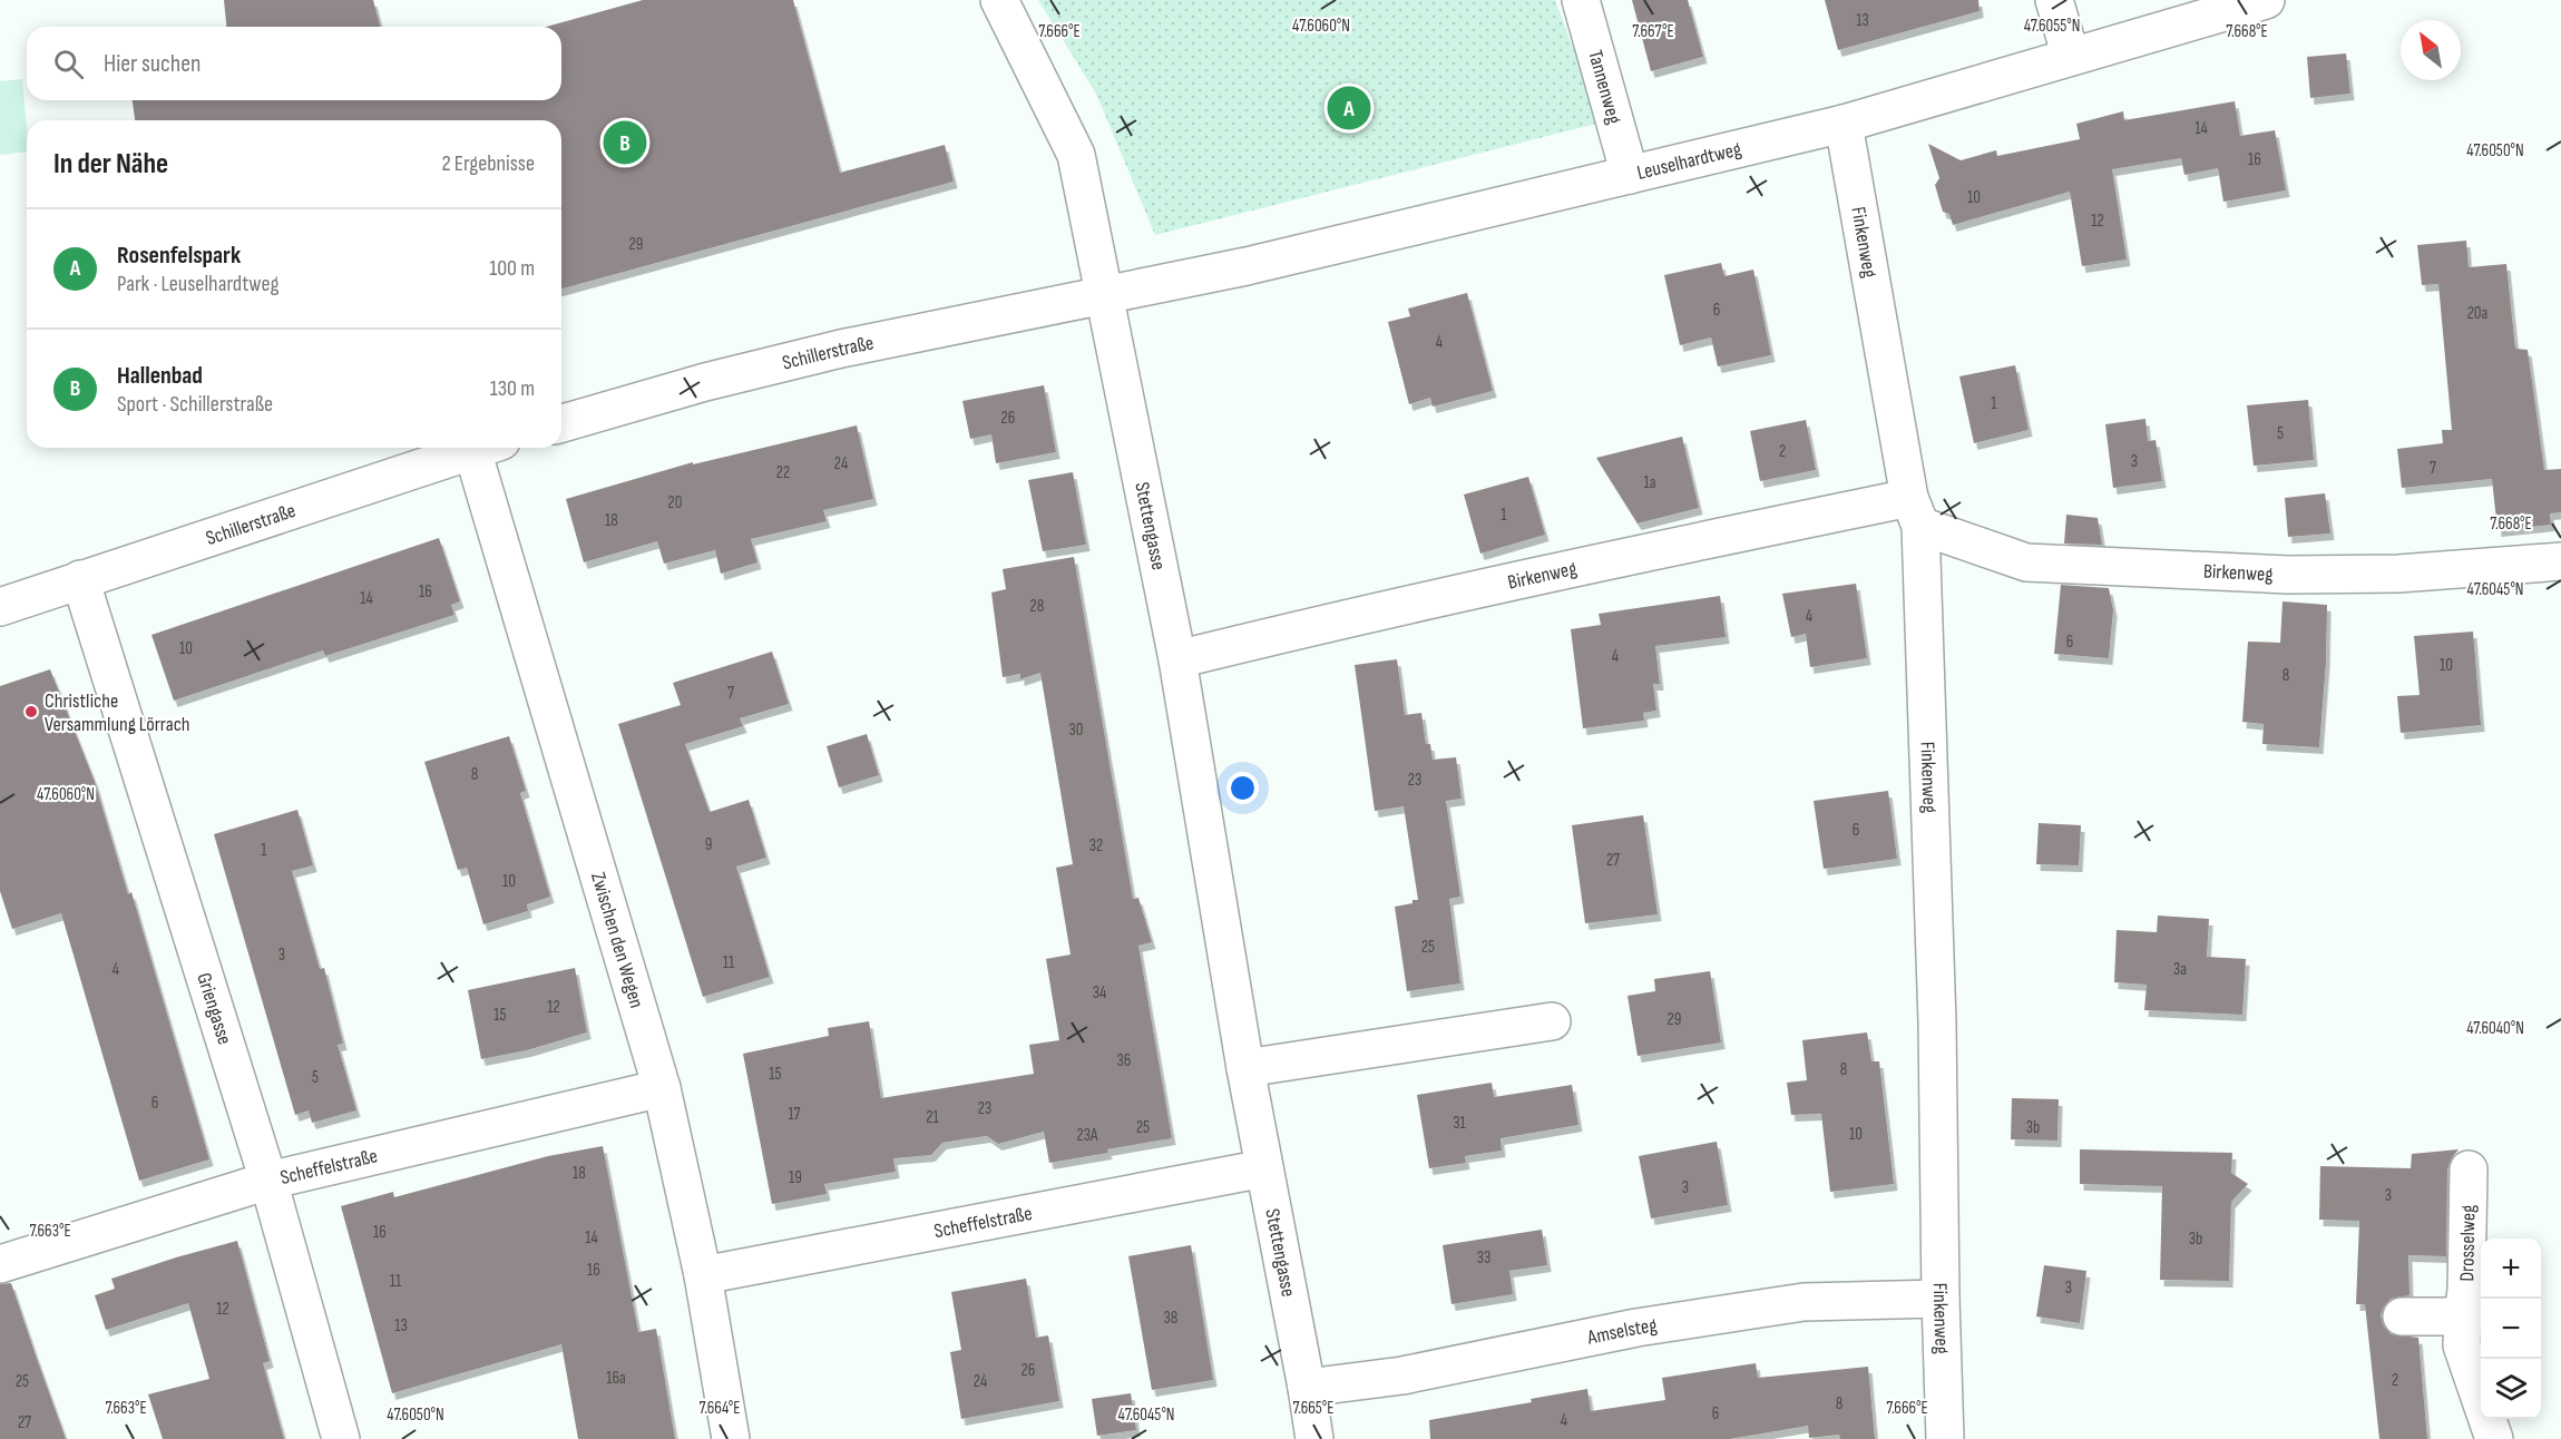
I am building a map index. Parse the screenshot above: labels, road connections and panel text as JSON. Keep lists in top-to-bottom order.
{
  "streets": {
    "street": [
      "Tannenweg",
      "Leuselhardtweg",
      "Finkenweg",
      "Schillerstraße",
      "Stettengasse",
      "Birkenweg",
      "Zwischen den Wegen",
      "Griengasse",
      "Scheffelstraße",
      "Drosselweg",
      "Amselsteg"
    ]
  },
  "crossings": [
    ["Tannenweg", "Leuselhardtweg"],
    ["Leuselhardtweg", "Finkenweg"],
    ["Leuselhardtweg", "Schillerstraße"],
    ["Leuselhardtweg", "Stettengasse"],
    ["Finkenweg", "Birkenweg"],
    ["Finkenweg", "Amselsteg"],
    ["Schillerstraße", "Stettengasse"],
    ["Schillerstraße", "Griengasse"],
    ["Stettengasse", "Birkenweg"],
    ["Stettengasse", "Scheffelstraße"],
    ["Stettengasse", "Amselsteg"],
    ["Zwischen den Wegen", "Scheffelstraße"],
    ["Griengasse", "Scheffelstraße"]
  ],
  "places": ["Christliche Versammlung Lörrach"],
  "house_numbers": [
    "13",
    "14",
    "16",
    "10",
    "12",
    "29",
    "6",
    "20a",
    "4",
    "1",
    "26",
    "5",
    "2",
    "3",
    "24",
    "7",
    "22",
    "1a",
    "20",
    "1",
    "18",
    "16",
    "14",
    "28",
    "4",
    "6",
    "10",
    "4",
    "10",
    "8",
    "7",
    "30",
    "8",
    "23",
    "6",
    "9",
    "32",
    "1",
    "27",
    "10",
    "25",
    "3",
    "11",
    "4",
    "3a",
    "34",
    "12",
    "15",
    "29",
    "36",
    "8",
    "15",
    "5",
    "6",
    "23",
    "17",
    "21",
    "31",
    "25",
    "3b",
    "10",
    "23A",
    "18",
    "19",
    "3",
    "3",
    "16",
    "14",
    "3b",
    "33",
    "16",
    "11",
    "3",
    "12",
    "38",
    "13",
    "26",
    "16a",
    "2",
    "25",
    "24",
    "8",
    "6",
    "4",
    "27"
  ],
  "north": "top left",
  "page": {
    "search": "Hier suchen",
    "pins": ["A", "B"],
    "heading": ["In der Nähe", "2 Ergebnisse"],
    "list": [
      {
        "mark": "A",
        "name": "Rosenfelspark",
        "note": "Park · Leuselhardtweg",
        "value": "100 m"
      },
      {
        "mark": "B",
        "name": "Hallenbad",
        "note": "Sport · Schillerstraße",
        "value": "130 m"
      }
    ],
    "map_buttons": ["+", "−"]
  },
  "coordinates": [
    "47.6060°N",
    "47.6055°N",
    "7.666°E",
    "7.667°E",
    "7.668°E",
    "47.6050°N",
    "47.6045°N",
    "47.6040°N",
    "7.663°E",
    "7.664°E",
    "7.665°E"
  ]
}
